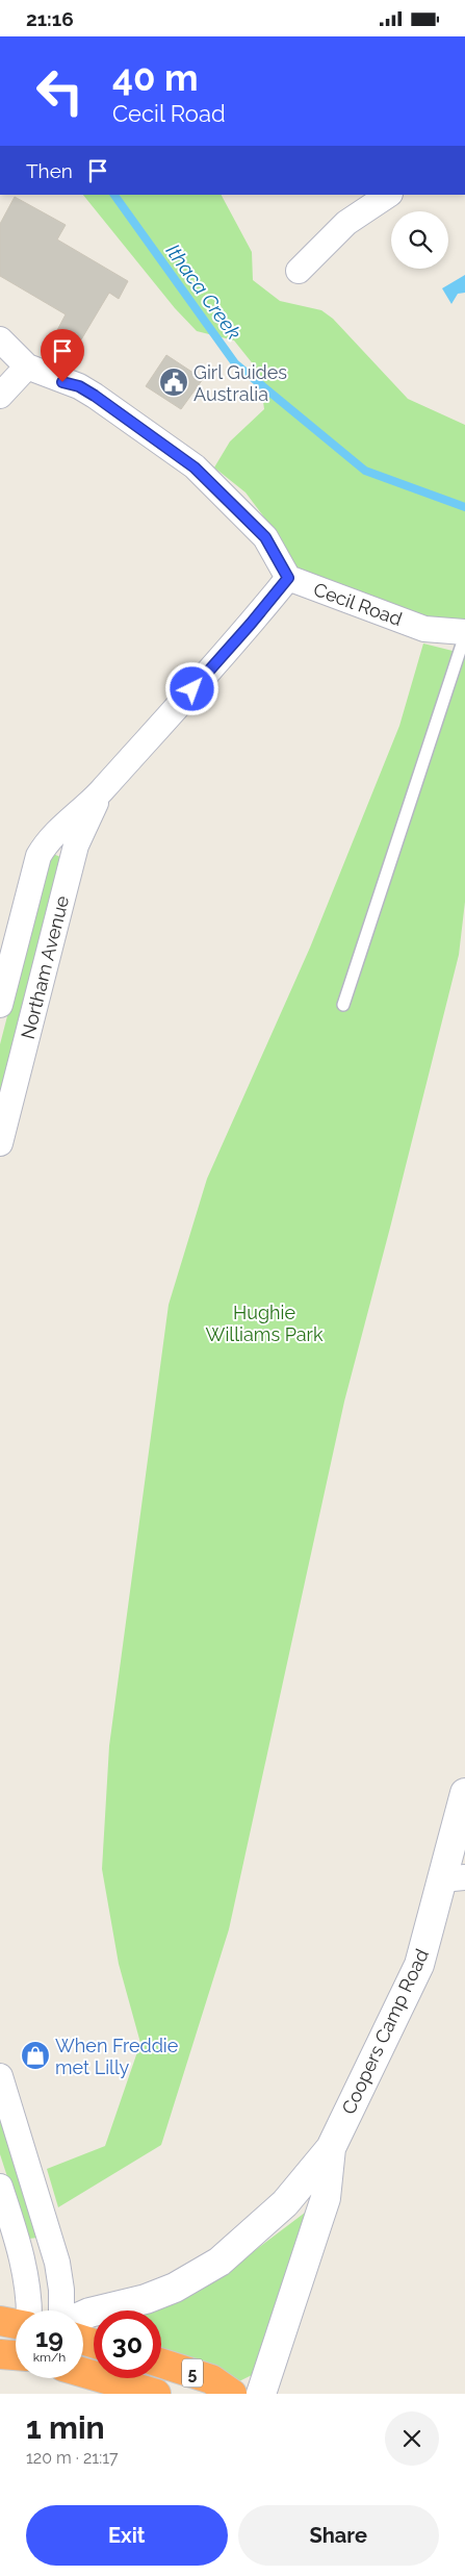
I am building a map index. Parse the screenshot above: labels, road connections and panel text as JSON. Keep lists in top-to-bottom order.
{
  "streets": {
    "highway": ["5"],
    "main road": ["Coopers Camp Road"],
    "street": ["Cecil Road", "Northam Avenue"]
  },
  "crossings": [
    ["Cecil Road", "Northam Avenue"]
  ],
  "water": ["Ithaca Creek"],
  "parks": ["Hughie Williams Park"],
  "places": {
    "public building": ["Girl Guides Australia"],
    "shop": ["When Freddie met Lilly"]
  },
  "page": {
    "status": "21:16",
    "turn": ["40 m", "Cecil Road"],
    "then": "Then",
    "speed": "19 km/h",
    "limit": "30",
    "heading": ["1 min", "120 m · 21:17"],
    "buttons": ["Exit", "Share"]
  }
}
